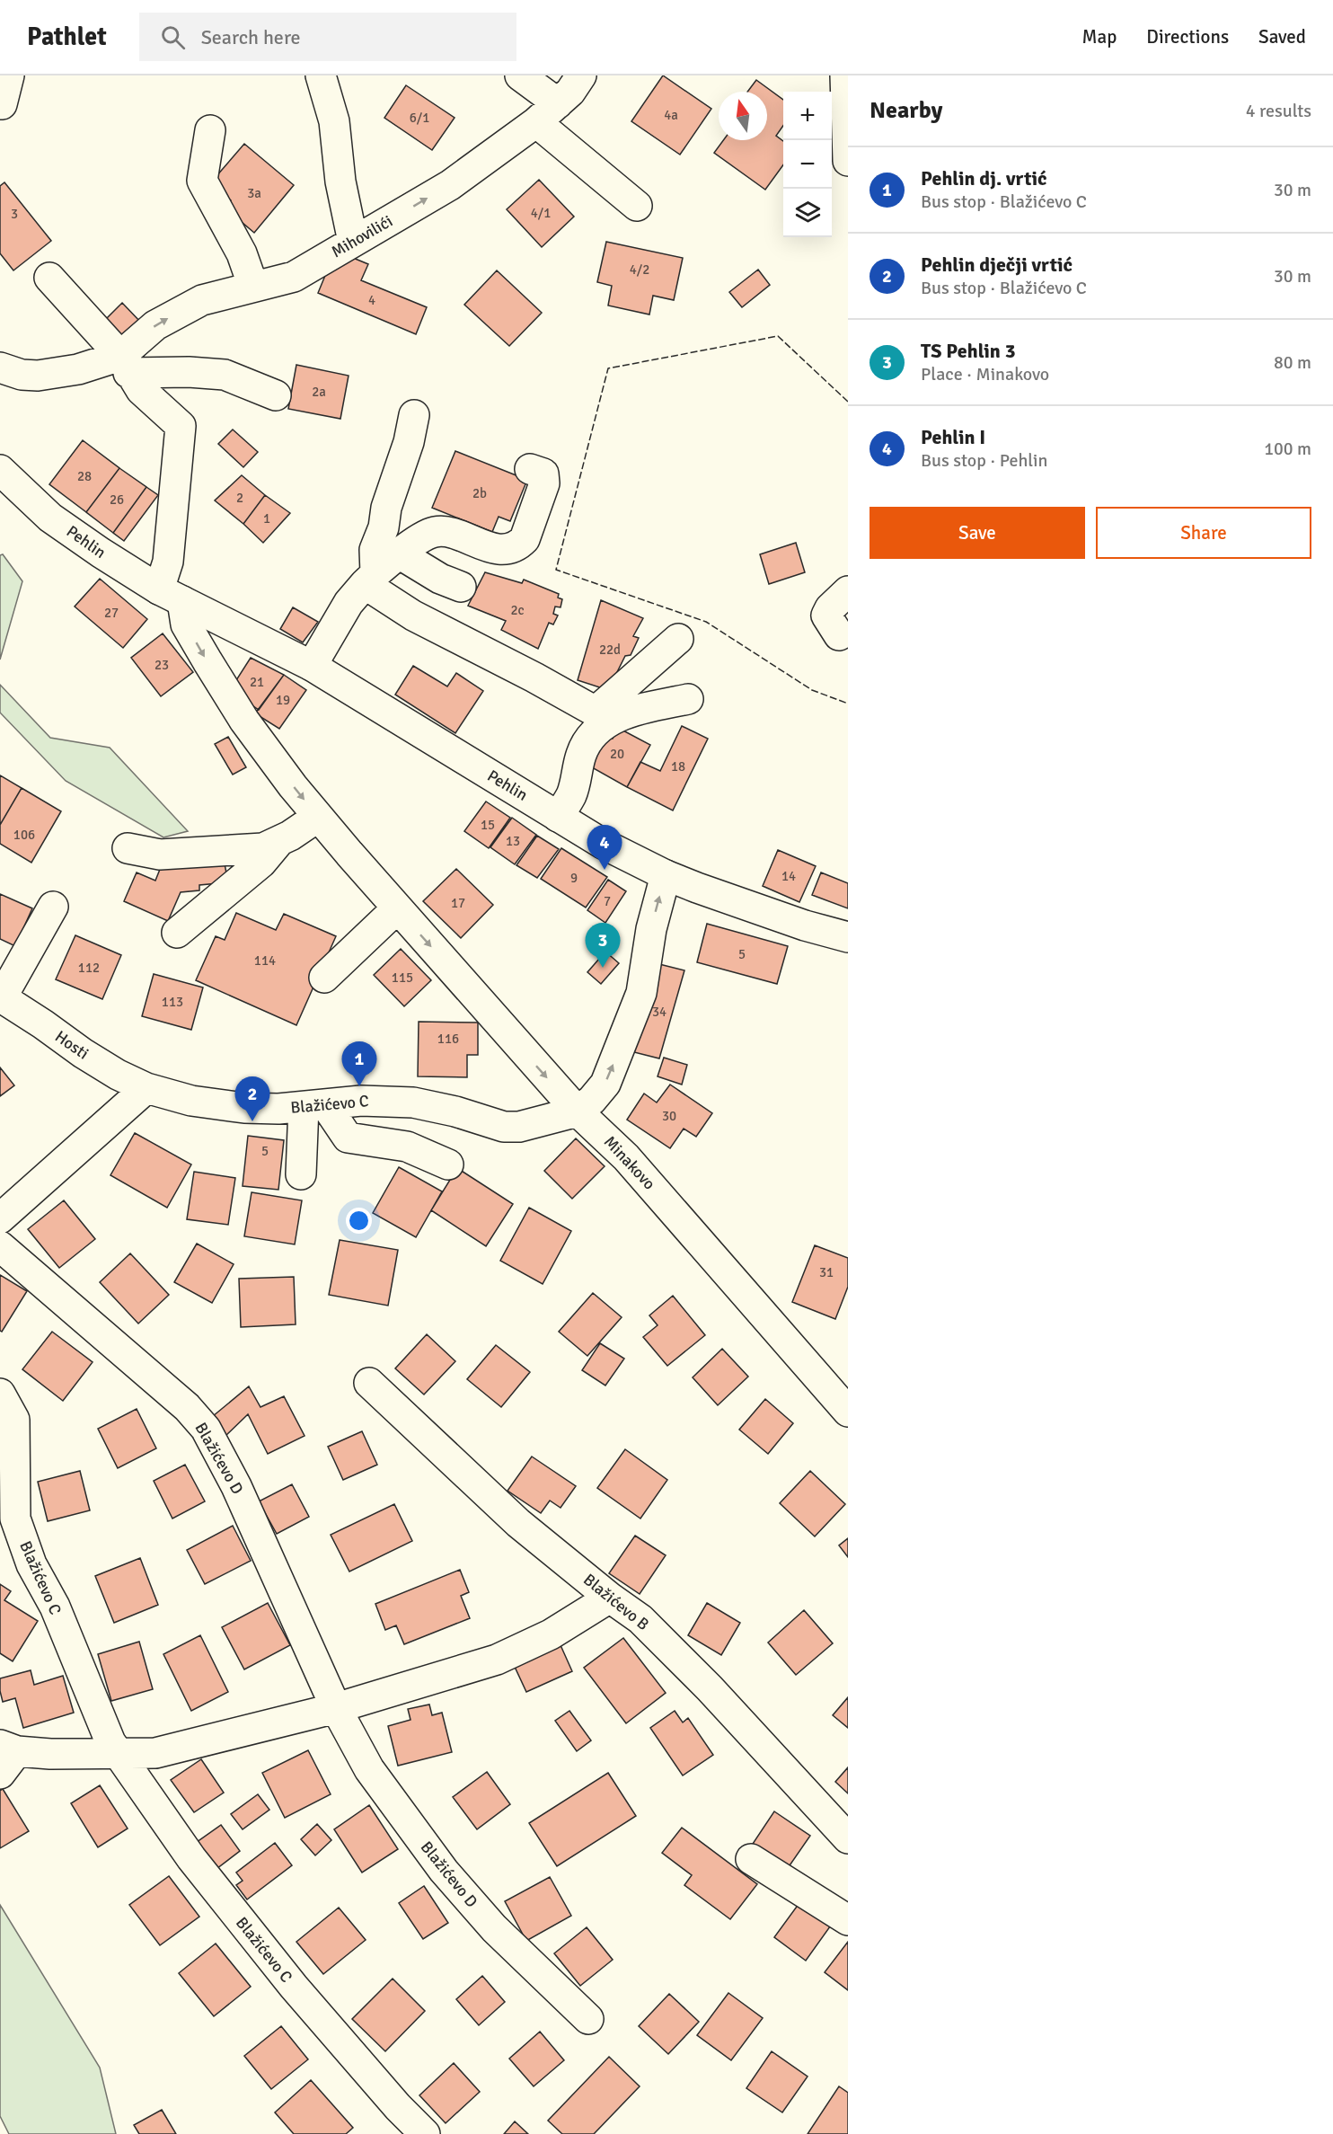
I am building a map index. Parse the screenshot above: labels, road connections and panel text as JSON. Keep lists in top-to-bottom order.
{
  "streets": {
    "street": [
      "Mihovilići",
      "Pehlin",
      "Hosti",
      "Blažićevo C",
      "Minakovo",
      "Blažićevo D",
      "Blažićevo B"
    ]
  },
  "crossings": [
    ["Hosti", "Blažićevo C"],
    ["Blažićevo C", "Minakovo"]
  ],
  "one_way": ["Mihovilići"],
  "house_numbers": [
    "4a",
    "6/1",
    "3a",
    "4/1",
    "3",
    "4/2",
    "4",
    "2a",
    "28",
    "2b",
    "2",
    "26",
    "1",
    "2c",
    "27",
    "22d",
    "23",
    "21",
    "19",
    "20",
    "18",
    "15",
    "106",
    "13",
    "14",
    "9",
    "7",
    "17",
    "5",
    "114",
    "112",
    "115",
    "113",
    "34",
    "116",
    "30",
    "5",
    "31"
  ],
  "north": "top",
  "page": {
    "header": "Pathlet",
    "search": "Search here",
    "nav": ["Map", "Directions", "Saved"],
    "heading": ["Nearby", "4 results"],
    "map_buttons": ["+", "−"],
    "list": [
      {
        "mark": "1",
        "name": "Pehlin dj. vrtić",
        "note": "Bus stop · Blažićevo C",
        "value": "30 m"
      },
      {
        "mark": "2",
        "name": "Pehlin dječji vrtić",
        "note": "Bus stop · Blažićevo C",
        "value": "30 m"
      },
      {
        "mark": "3",
        "name": "TS Pehlin 3",
        "note": "Place · Minakovo",
        "value": "80 m"
      },
      {
        "mark": "4",
        "name": "Pehlin I",
        "note": "Bus stop · Pehlin",
        "value": "100 m"
      }
    ],
    "buttons": ["Save", "Share"],
    "pins": [
      "4",
      "3",
      "1",
      "2"
    ]
  }
}
